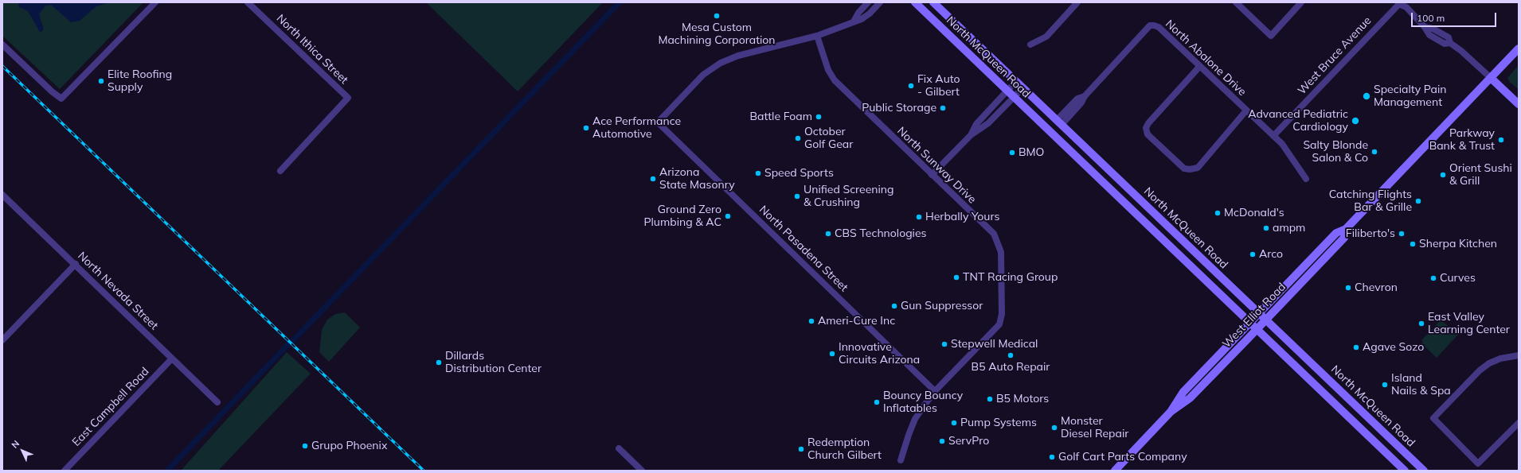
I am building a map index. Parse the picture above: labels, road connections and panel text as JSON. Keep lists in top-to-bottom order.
{
  "streets": {
    "main road": ["North McQueen Road", "West Elliot Road"],
    "street": [
      "North Ithica Street",
      "West Bruce Avenue",
      "North Abalone Drive",
      "North Sunway Drive",
      "North Pasadena Street",
      "North Nevada Street",
      "East Campbell Road"
    ]
  },
  "crossings": [
    ["West Bruce Avenue", "North Abalone Drive"],
    ["North McQueen Road", "North Abalone Drive"],
    ["North McQueen Road", "West Elliot Road"],
    ["North Sunway Drive", "North Pasadena Street"],
    ["North Nevada Street", "East Campbell Road"]
  ],
  "places": [
    "Mesa Custom Machining Corporation",
    "Elite Roofing Supply",
    "Fix Auto - Gilbert",
    "Specialty Pain Management",
    "Public Storage",
    "Battle Foam",
    "Advanced Pediatric Cardiology",
    "Ace Performance Automotive",
    "October Golf Gear",
    "Parkway Bank & Trust",
    "Salty Blonde Salon & Co",
    "BMO",
    "Speed Sports",
    "Orient Sushi & Grill",
    "Arizona State Masonry",
    "Unified Screening & Crushing",
    "Catching Flights Bar & Grille",
    "McDonald's",
    "Ground Zero Plumbing & AC",
    "Herbally Yours",
    "ampm",
    "CBS Technologies",
    "Filiberto's",
    "Sherpa Kitchen",
    "Arco",
    "TNT Racing Group",
    "Curves",
    "Chevron",
    "Gun Suppressor",
    "Ameri-Cure Inc",
    "East Valley Learning Center",
    "Stepwell Medical",
    "Agave Sozo",
    "Innovative Circuits Arizona",
    "B5 Auto Repair",
    "Dillards Distribution Center",
    "Island Nails & Spa",
    "B5 Motors",
    "Bouncy Bouncy Inflatables",
    "Pump Systems",
    "Monster Diesel Repair",
    "ServPro",
    "Grupo Phoenix",
    "Redemption Church Gilbert",
    "Golf Cart Parts Company"
  ],
  "scale_bar": "100 m",
  "north": "top left"
}
